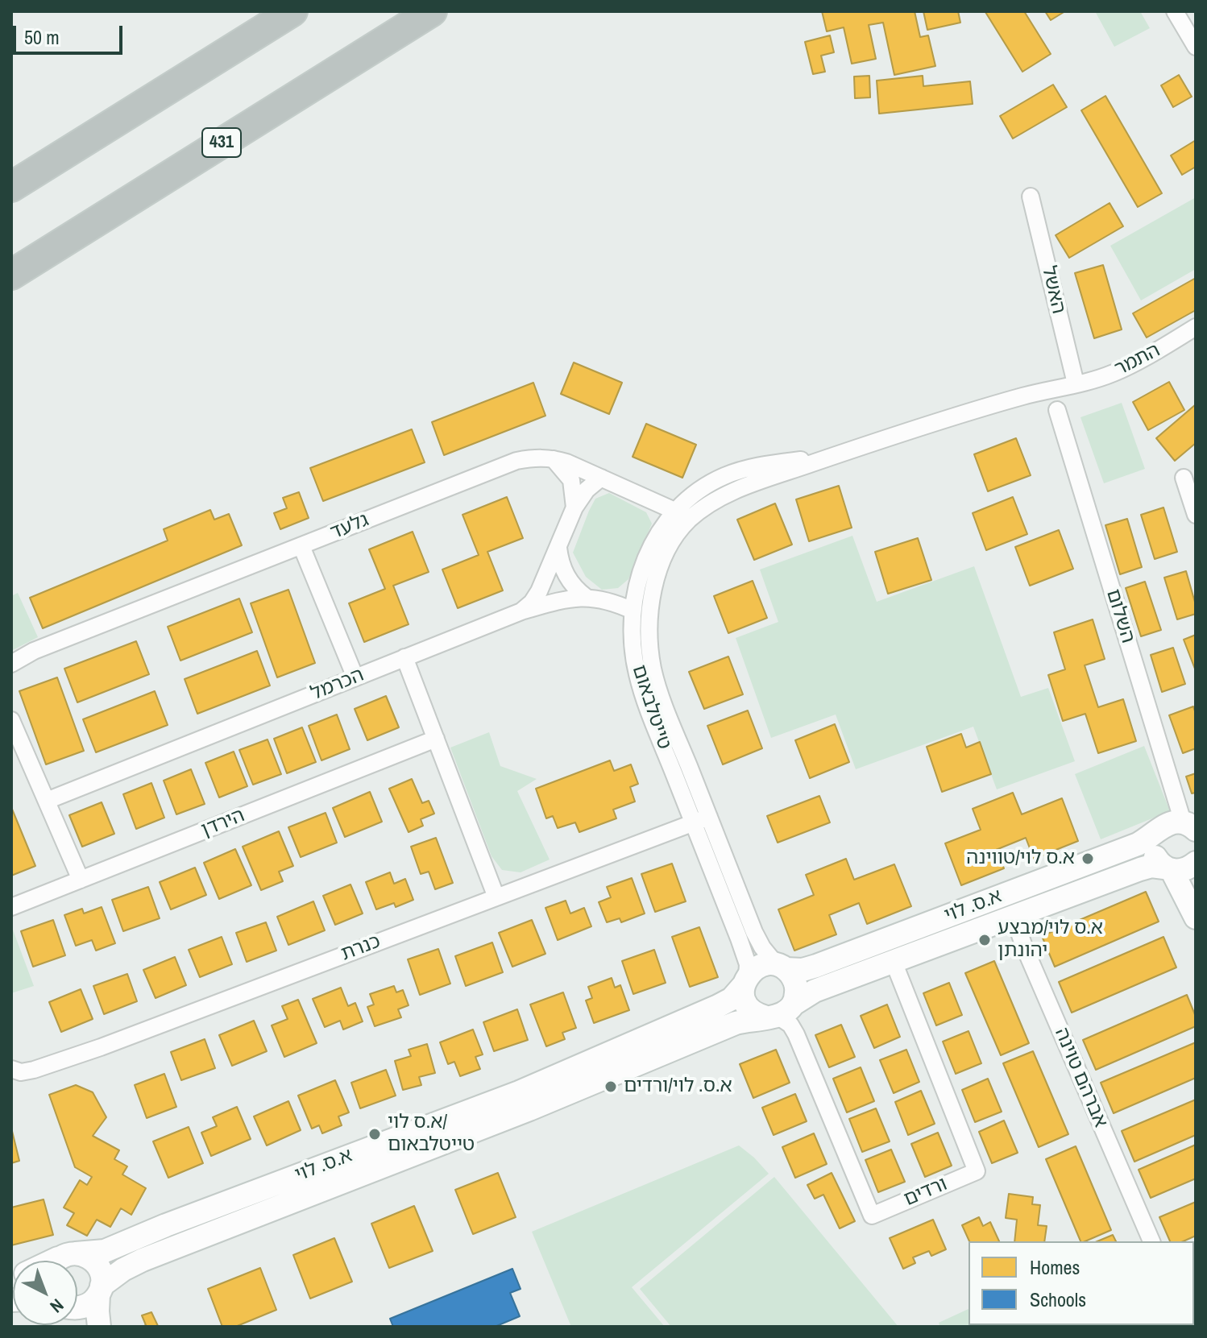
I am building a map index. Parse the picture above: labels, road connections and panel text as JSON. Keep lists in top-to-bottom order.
{
  "streets": {
    "highway": ["431"],
    "main road": ["א.ס. לוי"],
    "street": [
      "האשל",
      "התמר",
      "גלעד",
      "השלום",
      "הכרמל",
      "טייטלבאום",
      "הירדן",
      "כנרת",
      "אברהם טוינה",
      "ורדים"
    ]
  },
  "crossings": [
    ["האשל", "התמר"],
    ["האשל", "טייטלבאום"],
    ["התמר", "טייטלבאום"],
    ["גלעד", "טייטלבאום"],
    ["השלום", "א.ס. לוי"],
    ["הכרמל", "טייטלבאום"],
    ["טייטלבאום", "א.ס. לוי"],
    ["טייטלבאום", "כנרת"],
    ["טייטלבאום", "ורדים"],
    ["א.ס. לוי", "אברהם טוינה"],
    ["א.ס. לוי", "ורדים"]
  ],
  "places": [
    "א.ס לוי/טווינה",
    "א.ס לוי/מבצע יהונתן",
    "א.ס. לוי/ורדים",
    "א.ס לוי/ טייטלבאום"
  ],
  "legend": ["Homes", "Schools"],
  "scale_bar": "50 m",
  "north": "bottom right"
}
